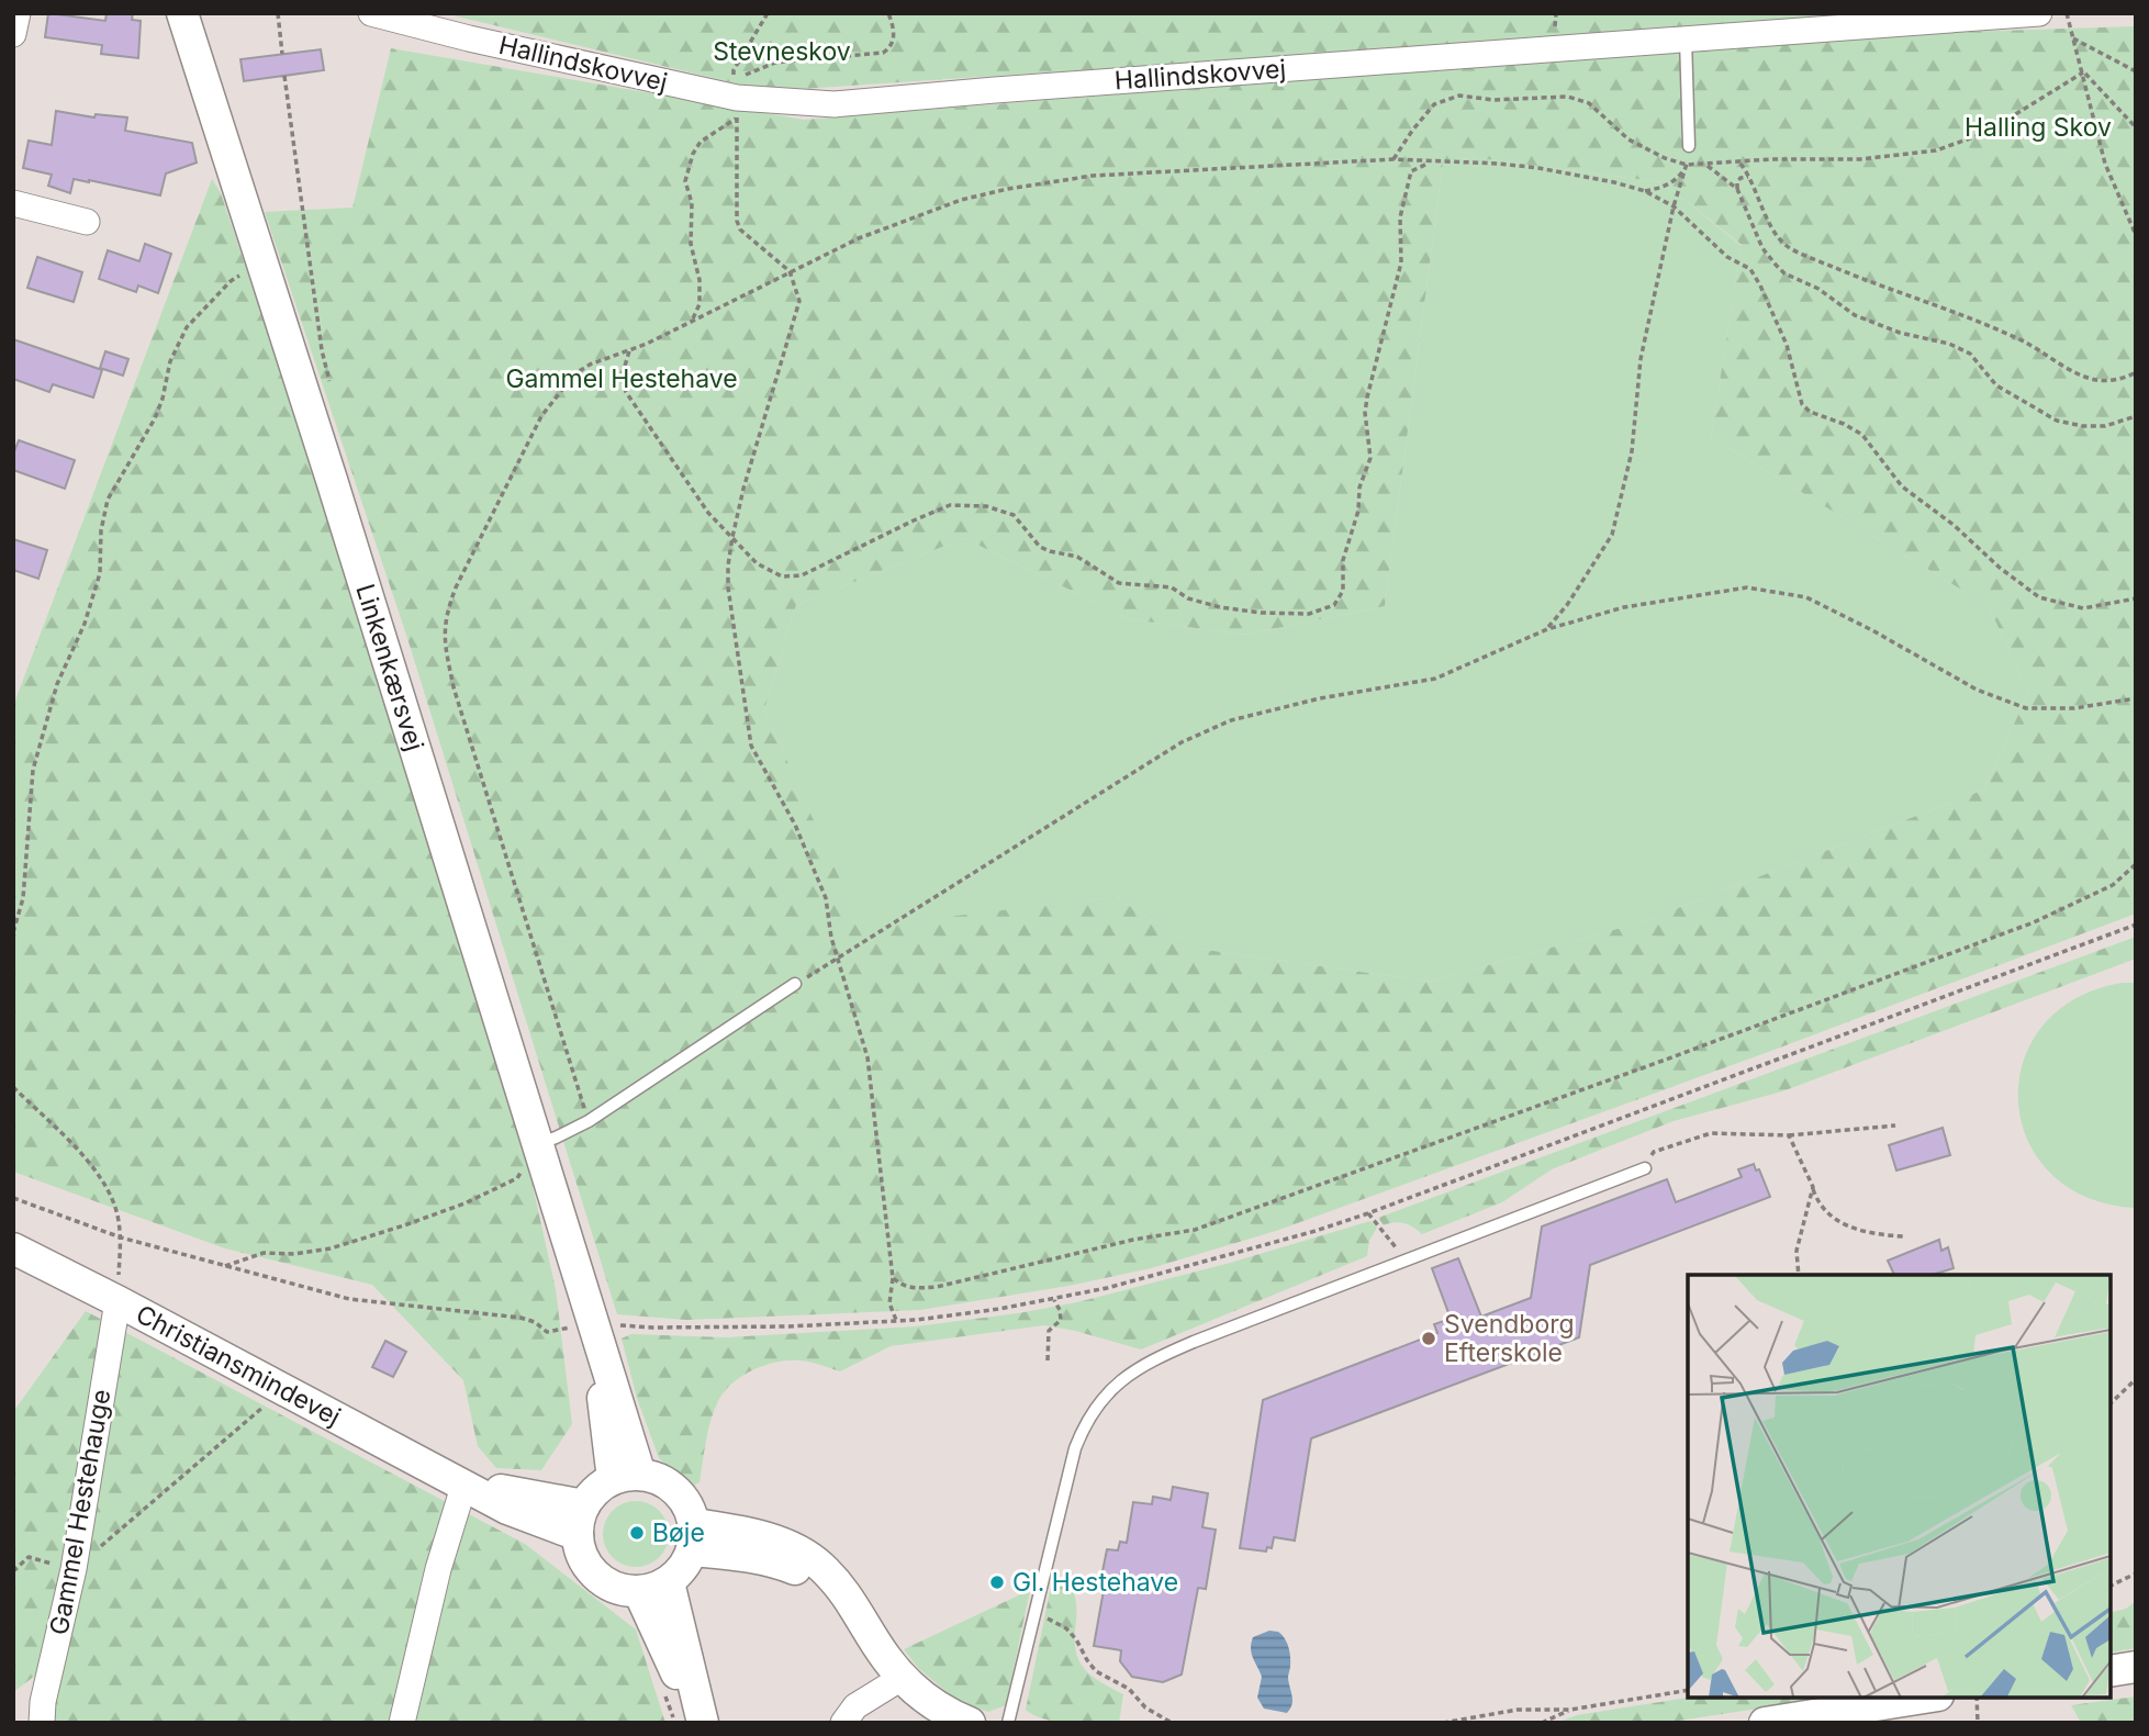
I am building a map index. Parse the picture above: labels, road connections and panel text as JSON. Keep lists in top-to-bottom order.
{
  "streets": {
    "street": [
      "Hallindskovvej",
      "Linkenkærsvej",
      "Christiansmindevej",
      "Gammel Hestehauge"
    ]
  },
  "crossings": [
    ["Linkenkærsvej", "Christiansmindevej"],
    ["Christiansmindevej", "Gammel Hestehauge"]
  ],
  "parks": ["Stevneskov", "Halling Skov", "Gammel Hestehave"],
  "places": ["Svendborg Efterskole", "Bøje", "Gl. Hestehave"]
}
